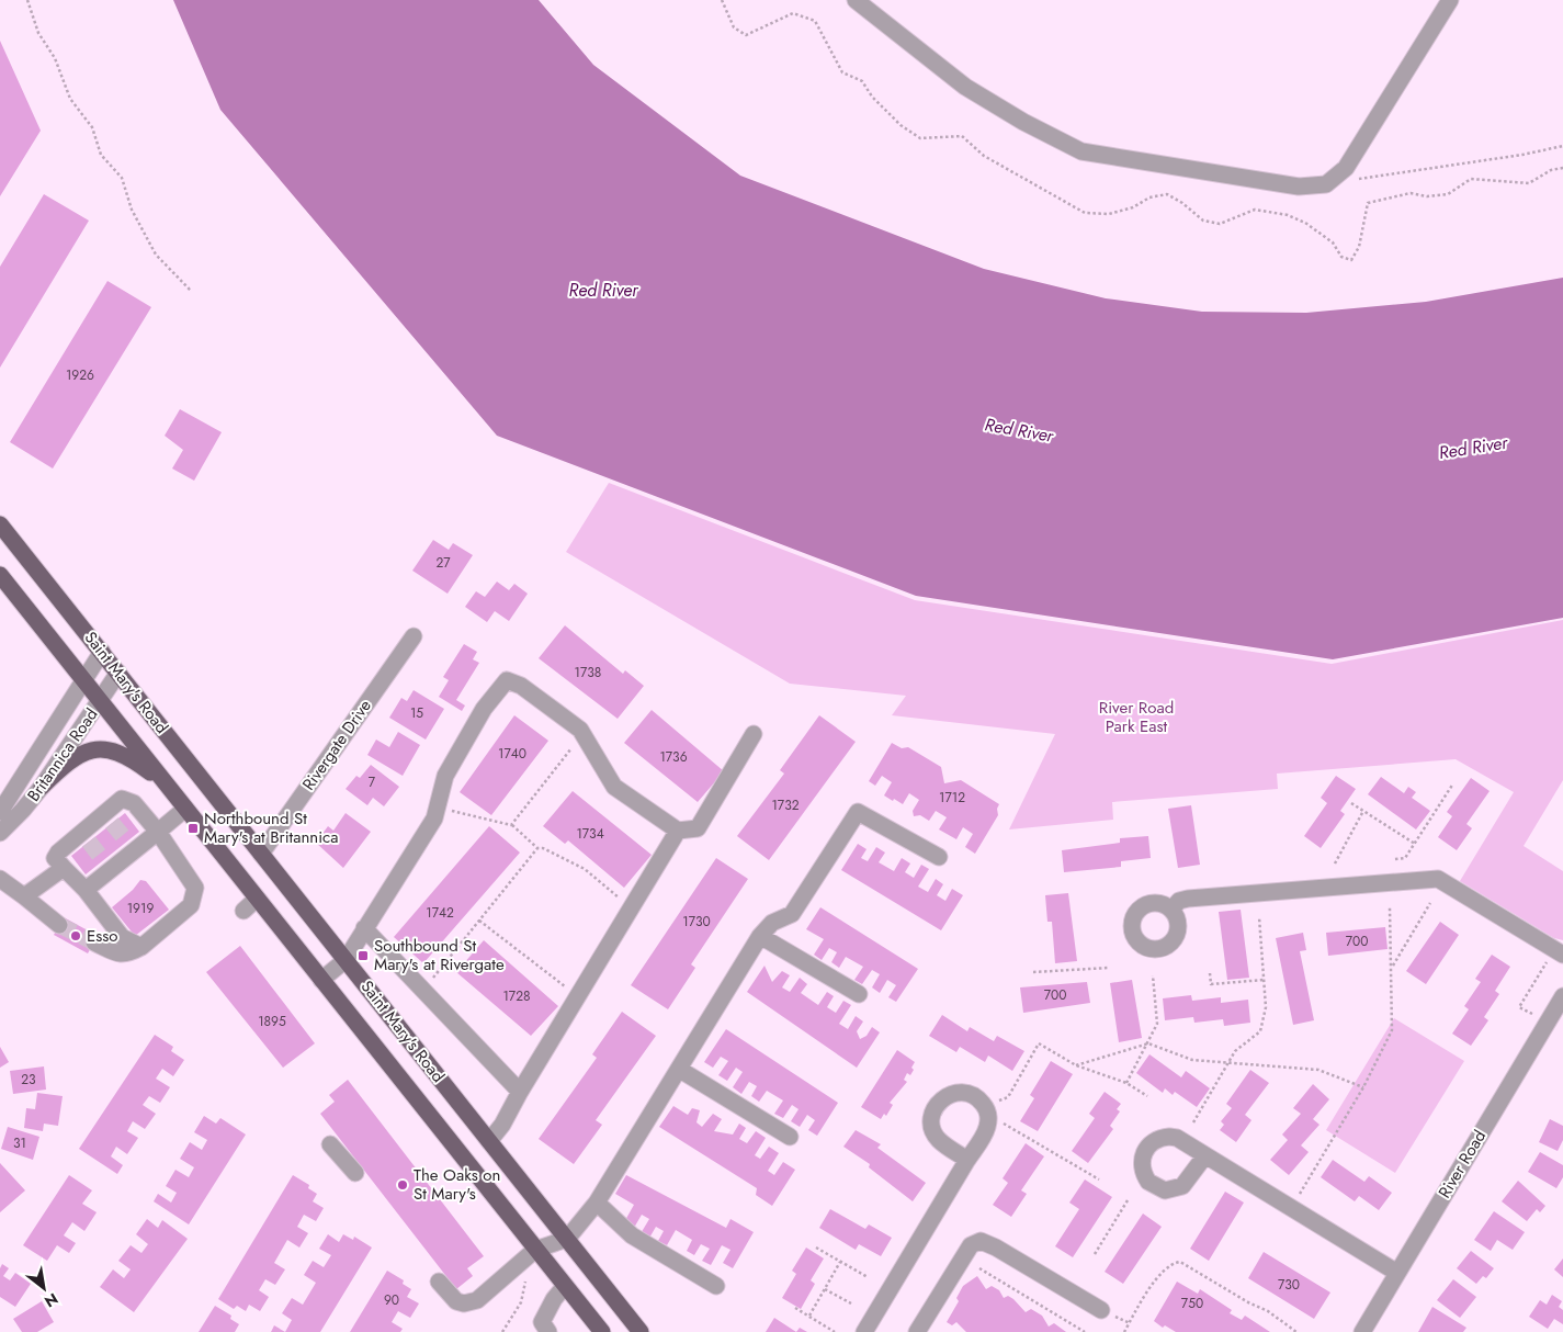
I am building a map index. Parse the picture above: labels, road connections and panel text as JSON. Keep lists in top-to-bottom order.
{
  "streets": {
    "main road": ["Saint Mary's Road"],
    "street": ["Rivergate Drive", "Britannica Road", "River Road"]
  },
  "crossings": [
    ["Saint Mary's Road", "Rivergate Drive"],
    ["Saint Mary's Road", "Britannica Road"]
  ],
  "water": ["Red River"],
  "parks": ["River Road Park East"],
  "places": {
    "transit": ["Northbound St Mary's at Britannica", "Southbound St Mary's at Rivergate"],
    "other": ["Esso", "The Oaks on St Mary's"]
  },
  "house_numbers": [
    "1926",
    "27",
    "1738",
    "15",
    "1740",
    "1736",
    "7",
    "1712",
    "1732",
    "1734",
    "1919",
    "1742",
    "1730",
    "700",
    "700",
    "1728",
    "1895",
    "23",
    "31",
    "730",
    "90",
    "750"
  ],
  "north": "bottom right"
}
